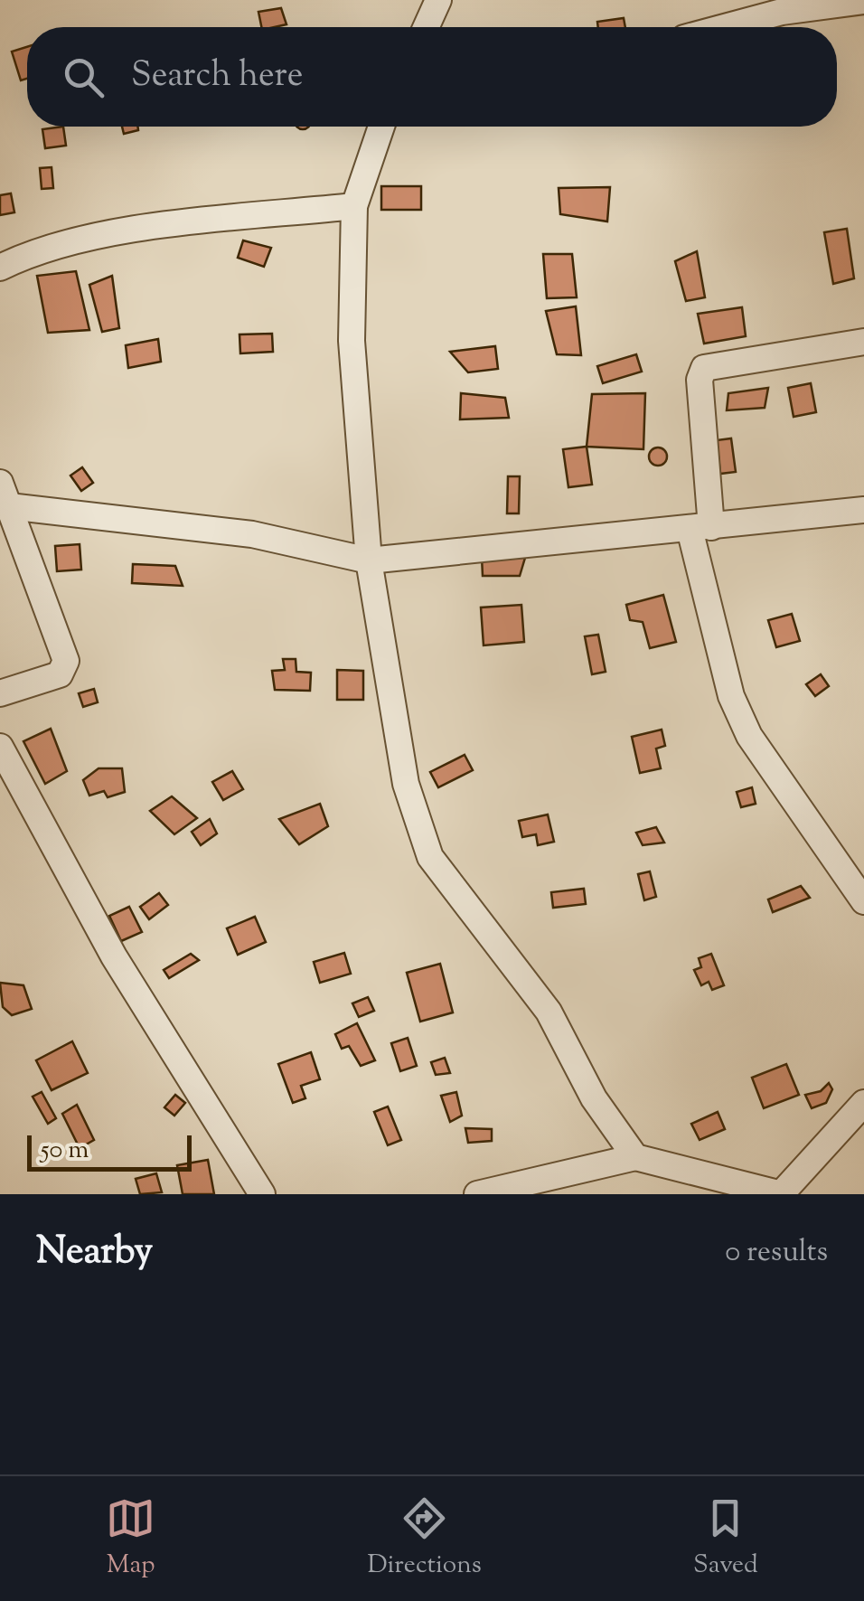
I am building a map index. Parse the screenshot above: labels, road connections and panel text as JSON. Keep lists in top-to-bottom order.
{
  "scale_bar": "50 m",
  "page": {
    "search": "Search here",
    "scale": "50 m",
    "heading": ["Nearby", "0 results"],
    "nav": ["Map", "Directions", "Saved"]
  }
}
